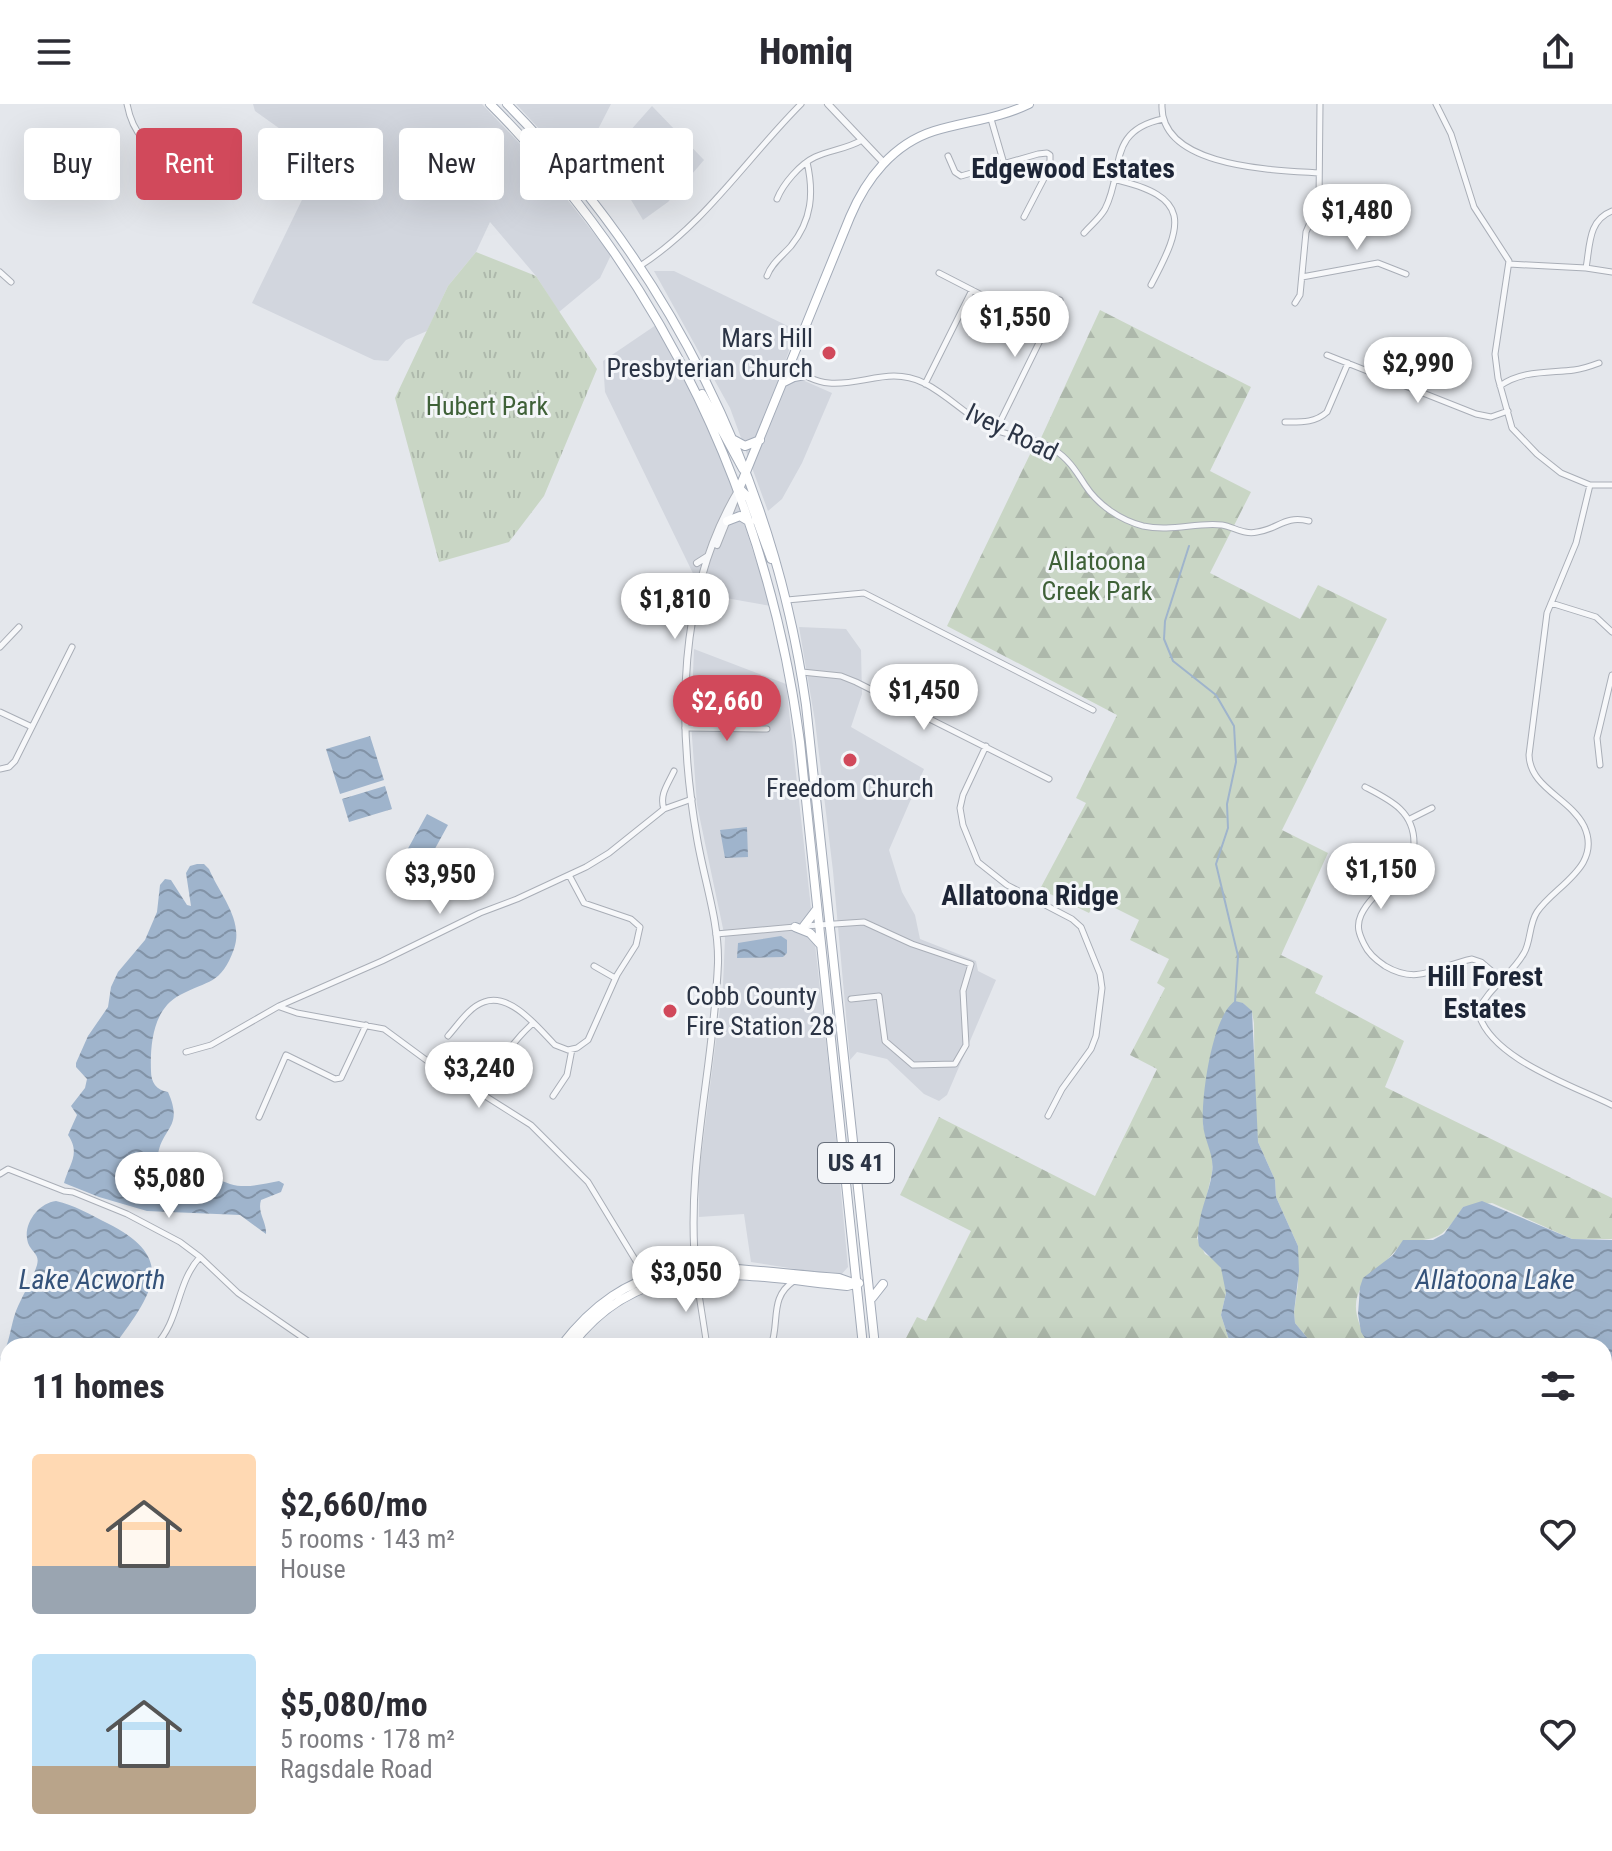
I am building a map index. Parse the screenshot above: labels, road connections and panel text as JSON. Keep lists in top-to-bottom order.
{
  "streets": {
    "main road": ["US 41"],
    "street": ["Ivey Road"]
  },
  "districts": ["Edgewood Estates", "Allatoona Ridge", "Hill Forest Estates"],
  "water": ["Lake Acworth", "Allatoona Lake"],
  "parks": ["Hubert Park", "Allatoona Creek Park"],
  "places": ["Mars Hill Presbyterian Church", "Freedom Church", "Cobb County Fire Station 28"],
  "page": {
    "header": "Homiq",
    "chip": [
      "Buy",
      "Rent",
      "Filters",
      "New",
      "Apartment"
    ],
    "price": [
      "$1,480",
      "$1,550",
      "$2,990",
      "$1,810",
      "$1,450",
      "$2,660",
      "$1,150",
      "$3,950",
      "$3,240",
      "$5,080",
      "$3,050"
    ],
    "heading": "11 homes",
    "list": [
      {
        "name": "$2,660/mo",
        "note": "5 rooms · 143 m² · House"
      },
      {
        "name": "$5,080/mo",
        "note": "5 rooms · 178 m² · Ragsdale Road"
      }
    ]
  }
}
